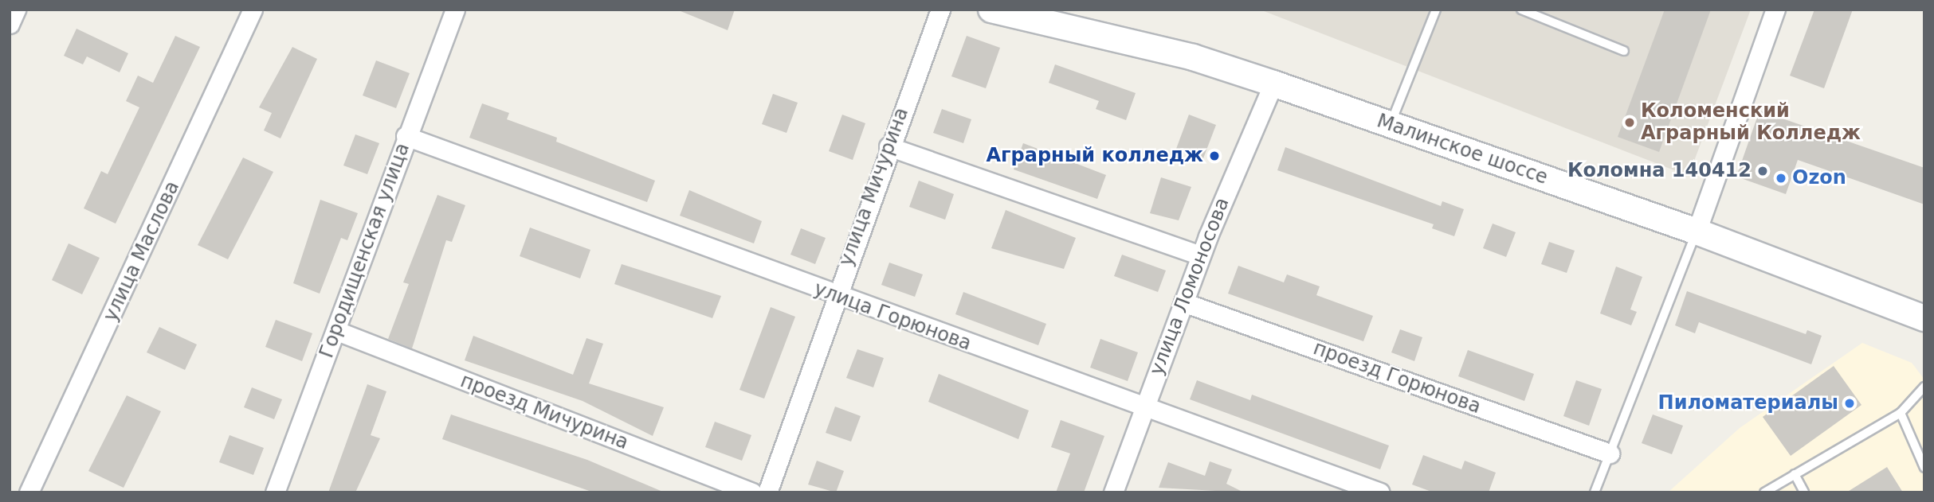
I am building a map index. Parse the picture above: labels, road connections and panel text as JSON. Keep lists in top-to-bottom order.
{
  "streets": {
    "main road": ["Малинское шоссе"],
    "street": [
      "улица Мичурина",
      "Городищенская улица",
      "улица Маслова",
      "улица Ломоносова",
      "улица Горюнова",
      "проезд Горюнова",
      "проезд Мичурина"
    ]
  },
  "crossings": [
    ["Малинское шоссе", "улица Ломоносова"],
    ["улица Мичурина", "улица Горюнова"],
    ["Городищенская улица", "улица Горюнова"],
    ["Городищенская улица", "проезд Мичурина"],
    ["улица Ломоносова", "улица Горюнова"],
    ["улица Ломоносова", "проезд Горюнова"]
  ],
  "places": [
    "Коломенский Аграрный Колледж",
    "Аграрный колледж",
    "Коломна 140412",
    "Ozon",
    "Пиломатериалы"
  ]
}
